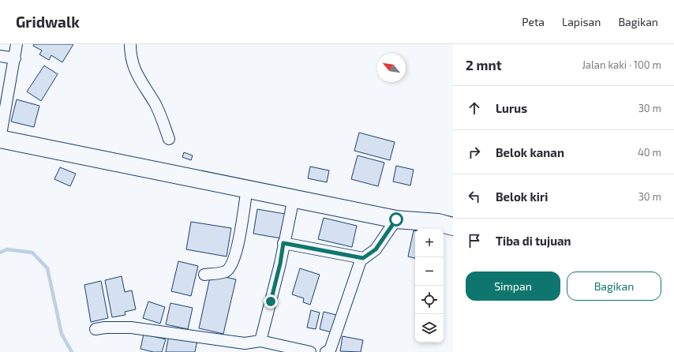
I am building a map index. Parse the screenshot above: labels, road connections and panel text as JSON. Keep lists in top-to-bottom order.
{
  "north": "top left",
  "page": {
    "header": "Gridwalk",
    "nav": ["Peta", "Lapisan", "Bagikan"],
    "heading": ["2 mnt", "Jalan kaki · 100 m"],
    "list": [
      ["Lurus", "30 m"],
      ["Belok kanan", "40 m"],
      ["Belok kiri", "30 m"],
      "Tiba di tujuan"
    ],
    "map_buttons": ["+", "−"],
    "buttons": ["Simpan", "Bagikan"]
  }
}
